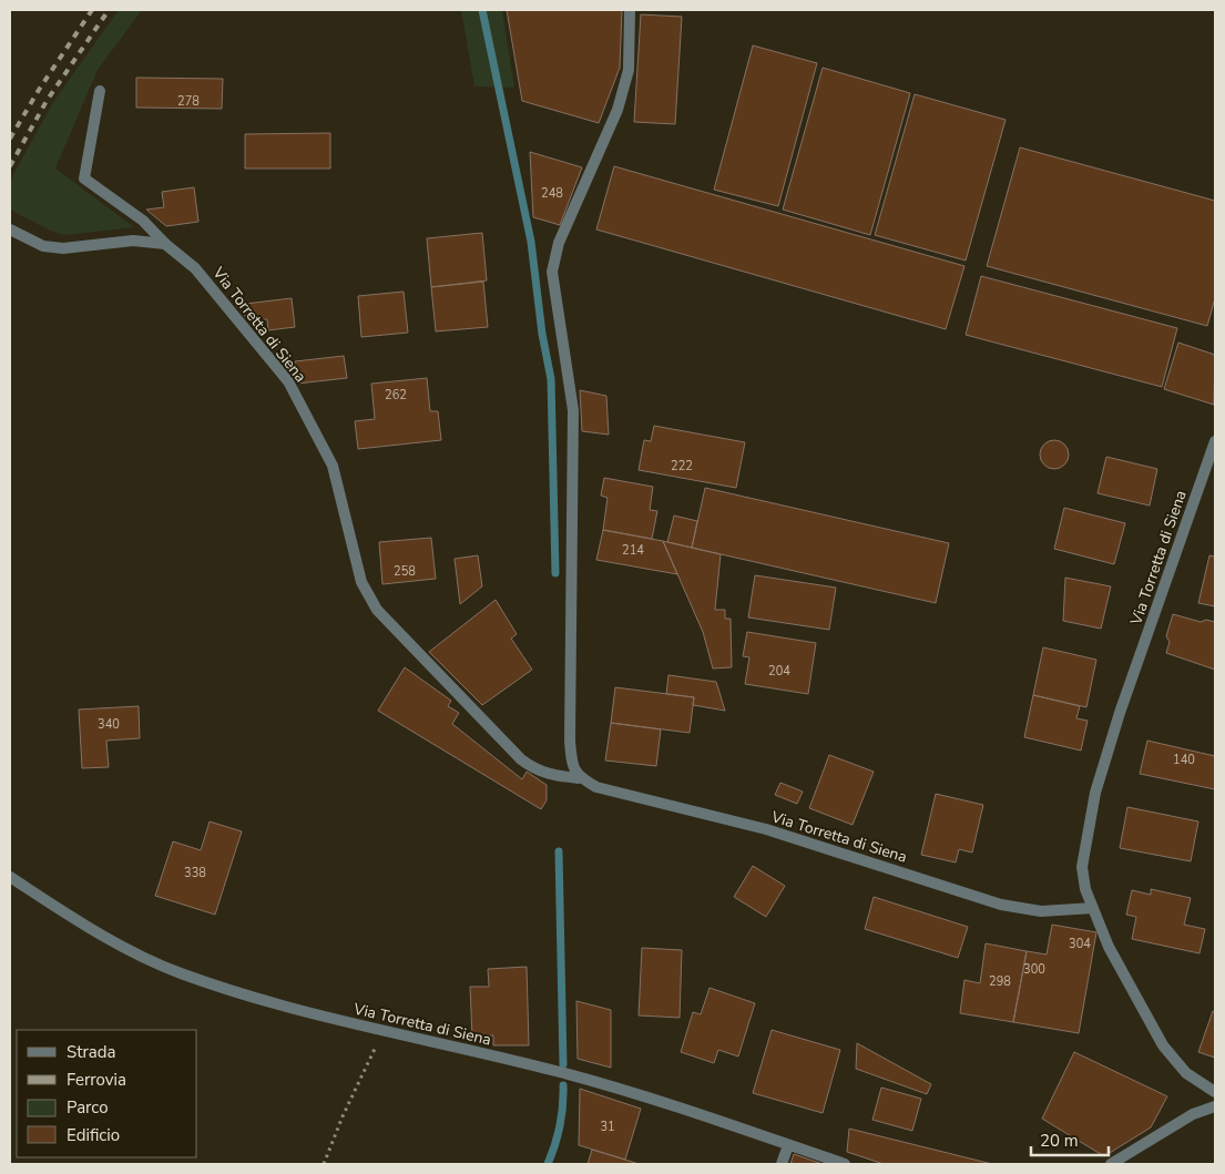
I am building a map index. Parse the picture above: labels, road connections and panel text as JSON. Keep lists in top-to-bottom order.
{
  "streets": {
    "street": ["Via Torretta di Siena"]
  },
  "house_numbers": [
    "278",
    "248",
    "262",
    "222",
    "214",
    "258",
    "204",
    "340",
    "140",
    "338",
    "304",
    "300",
    "298",
    "31"
  ],
  "legend": [
    "Strada",
    "Ferrovia",
    "Parco",
    "Edificio"
  ],
  "scale_bar": "20 m"
}
